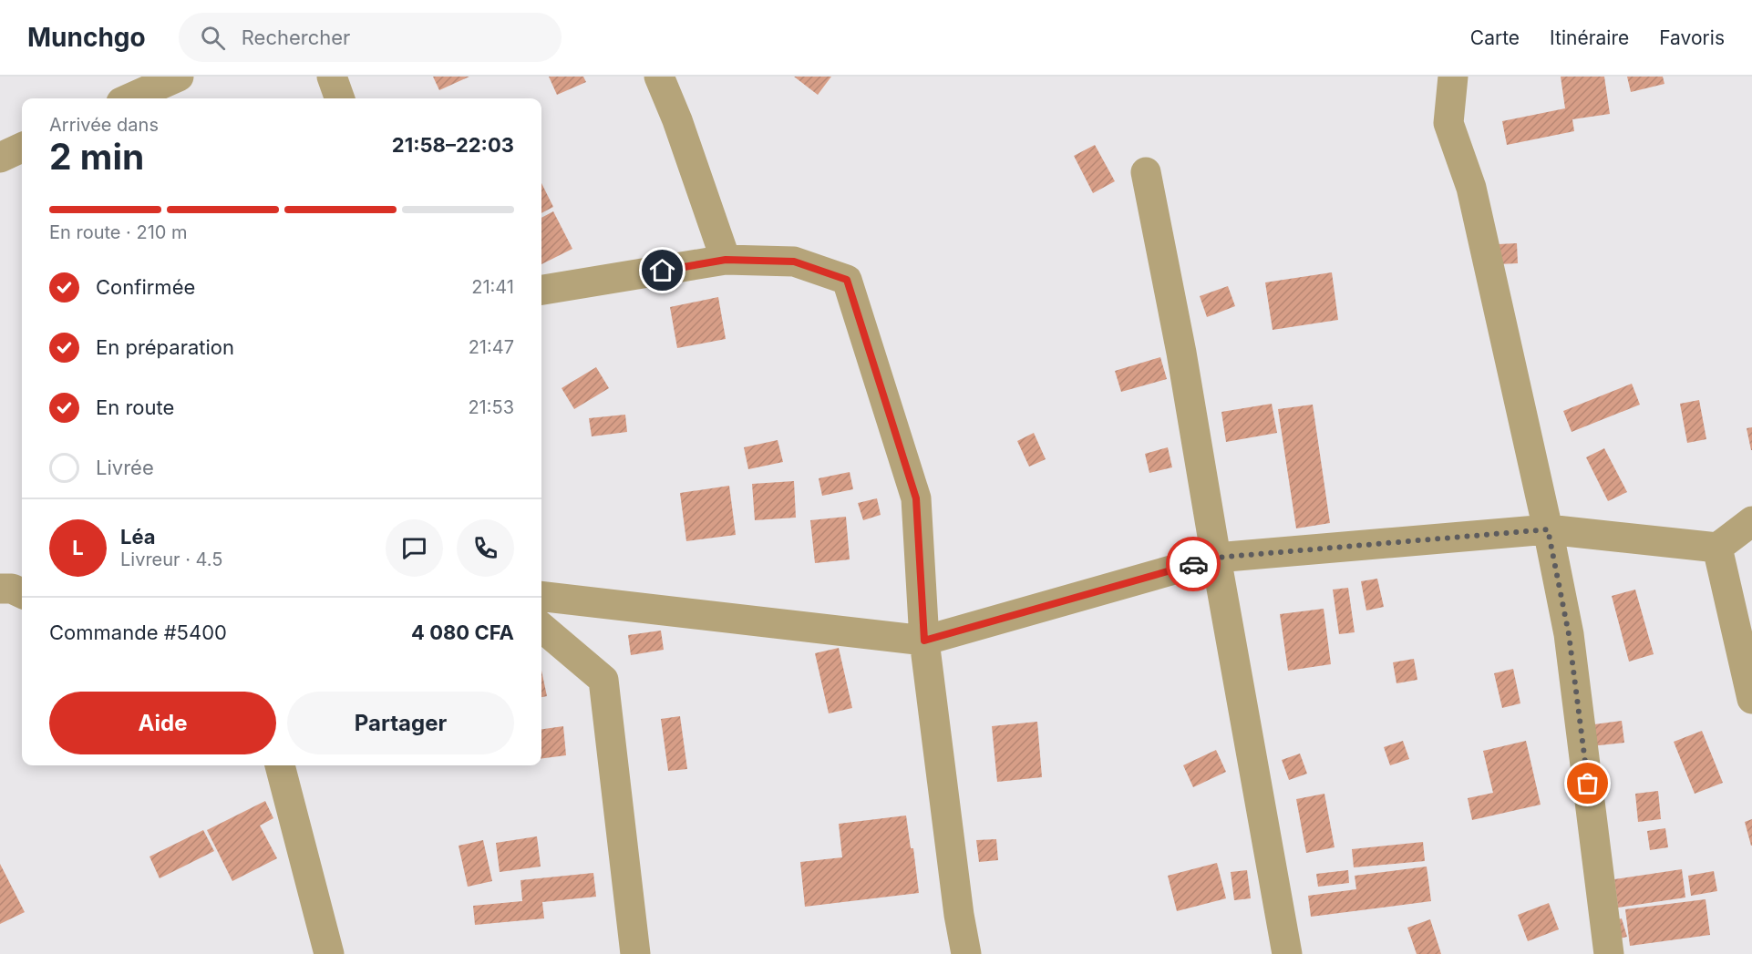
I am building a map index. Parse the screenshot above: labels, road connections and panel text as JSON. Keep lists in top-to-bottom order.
{
  "page": {
    "header": "Munchgo",
    "search": "Rechercher",
    "nav": ["Carte", "Itinéraire", "Favoris"],
    "heading": ["2 min", "Arrivée dans", "21:58–22:03"],
    "panel": [
      "Léa",
      "Livreur · 4.5",
      "Commande #5400",
      "4 080 CFA"
    ],
    "bar": "En route · 210 m",
    "list": [
      ["Confirmée", "21:41"],
      ["En préparation", "21:47"],
      ["En route", "21:53"],
      "Livrée"
    ],
    "round": "L",
    "buttons": ["Aide", "Partager"]
  }
}
